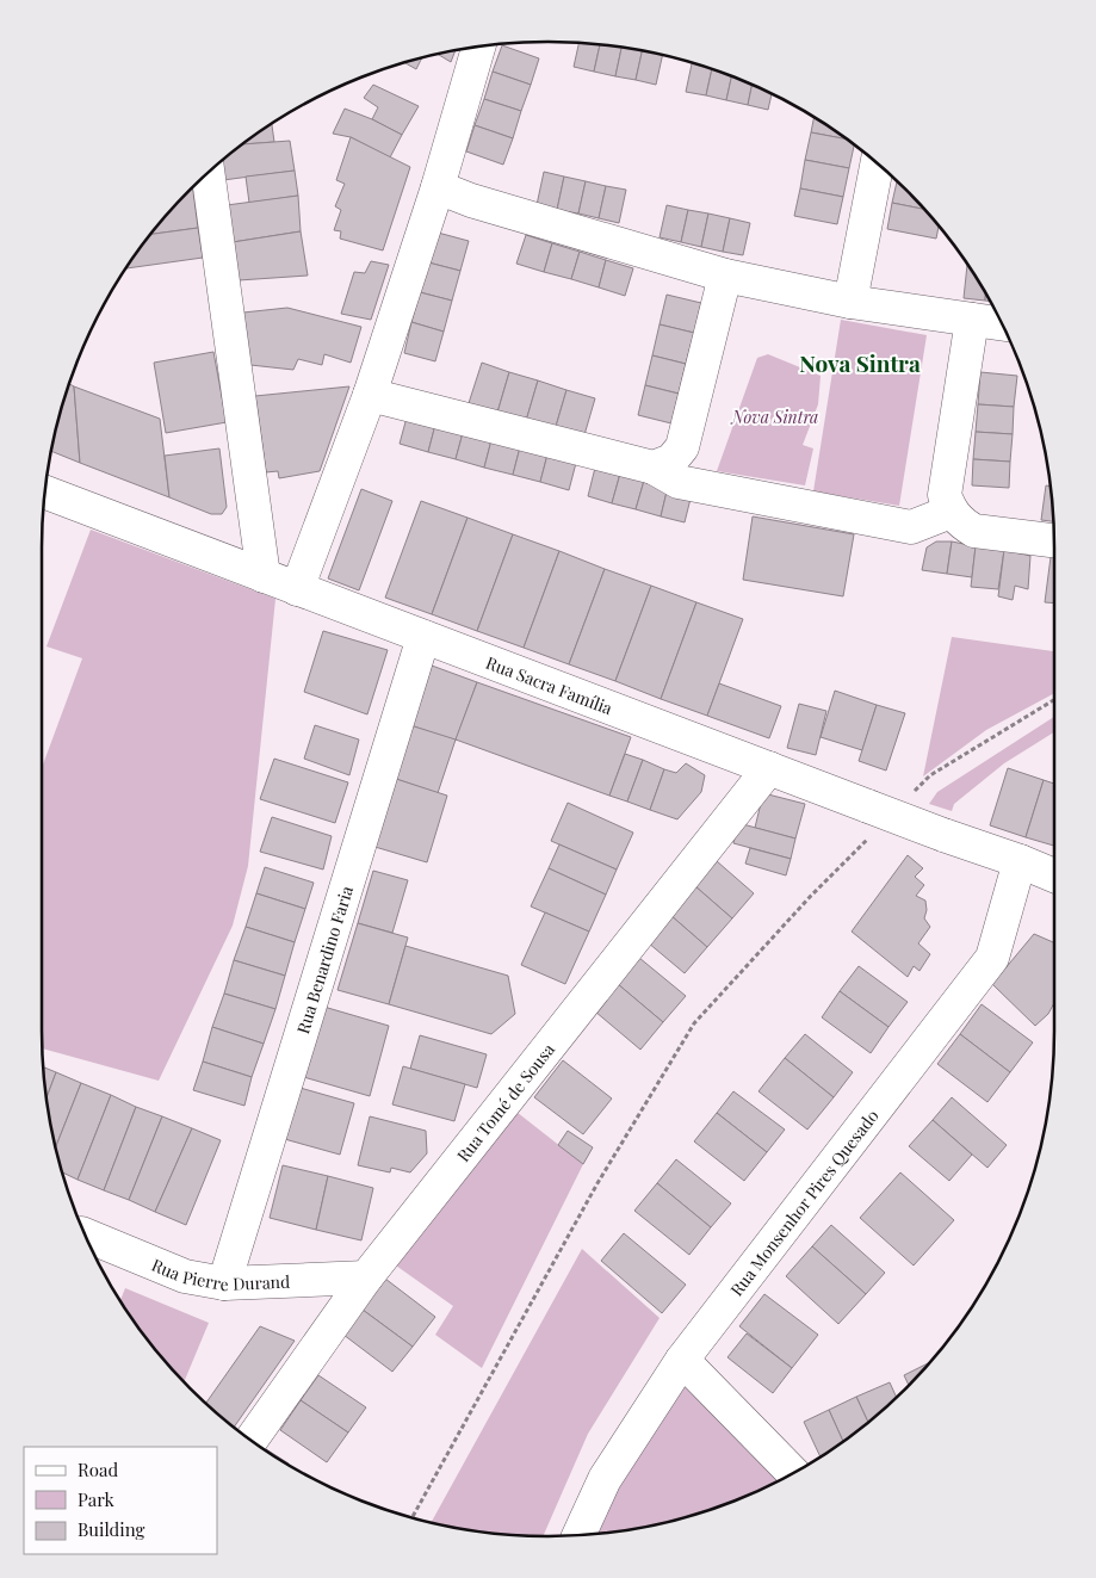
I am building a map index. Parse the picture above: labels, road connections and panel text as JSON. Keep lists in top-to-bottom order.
{
  "streets": {
    "street": [
      "Rua Sacra Família",
      "Rua Benardino Faria",
      "Rua Tomé de Sousa",
      "Rua Monsenhor Pires Quesado",
      "Rua Pierre Durand"
    ]
  },
  "crossings": [
    ["Rua Sacra Família", "Rua Benardino Faria"],
    ["Rua Sacra Família", "Rua Tomé de Sousa"],
    ["Rua Sacra Família", "Rua Monsenhor Pires Quesado"],
    ["Rua Benardino Faria", "Rua Pierre Durand"],
    ["Rua Tomé de Sousa", "Rua Pierre Durand"]
  ],
  "districts": ["Nova Sintra"],
  "parks": ["Nova Sintra"],
  "legend": ["Road", "Park", "Building"]
}
